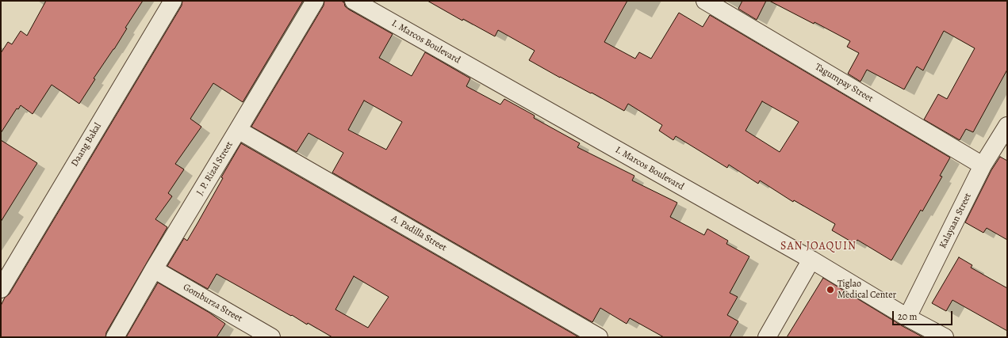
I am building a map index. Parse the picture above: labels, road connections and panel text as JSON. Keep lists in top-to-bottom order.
{
  "streets": {
    "street": [
      "I. Marcos Boulevard",
      "Tagumpay Street",
      "Daang Bakal",
      "J. P. Rizal Street",
      "Kalayaan Street",
      "A. Padilla Street",
      "Gomburza Street"
    ]
  },
  "crossings": [
    ["I. Marcos Boulevard", "Kalayaan Street"],
    ["Tagumpay Street", "Kalayaan Street"],
    ["J. P. Rizal Street", "A. Padilla Street"],
    ["J. P. Rizal Street", "Gomburza Street"]
  ],
  "districts": ["SAN JOAQUIN"],
  "places": ["Tiglao Medical Center"],
  "scale_bar": "20 m"
}
